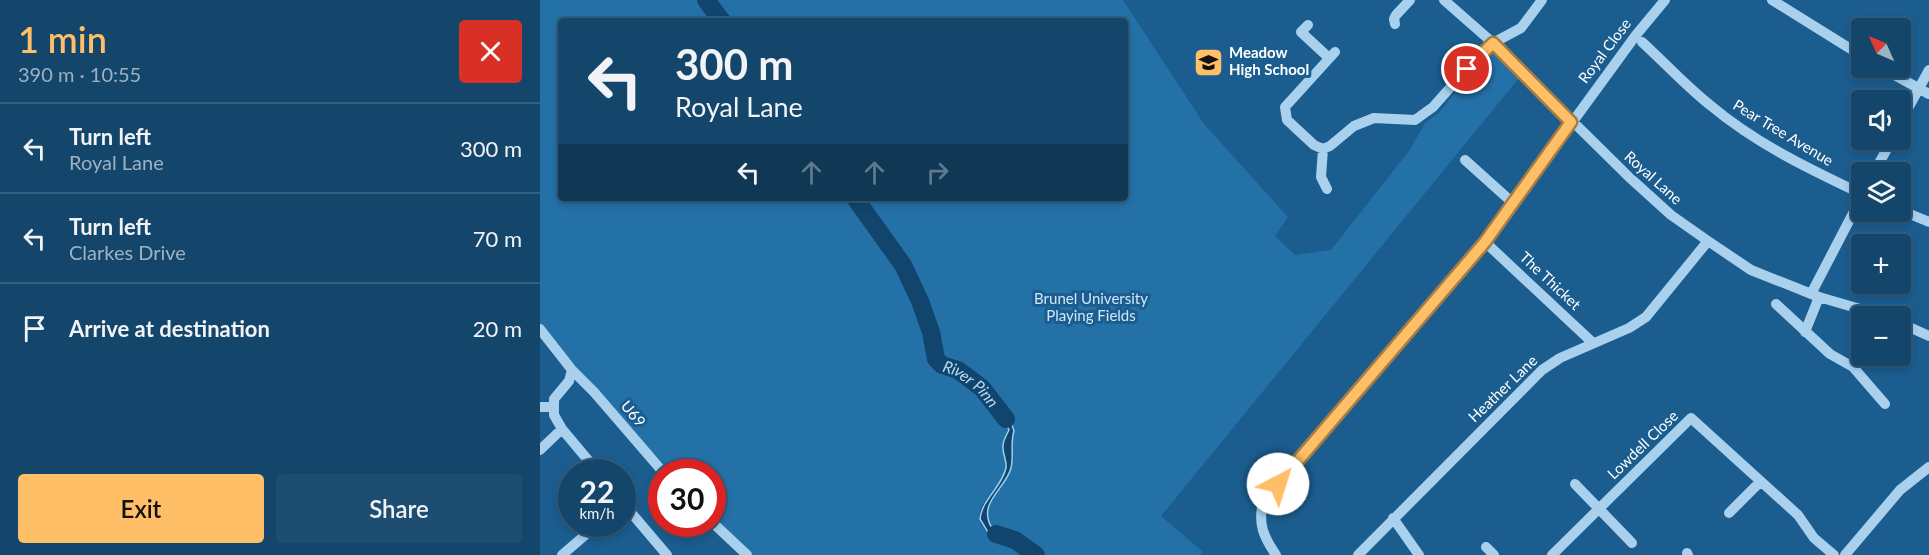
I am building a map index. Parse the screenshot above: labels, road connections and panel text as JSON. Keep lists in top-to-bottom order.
{
  "streets": {
    "street": [
      "Royal Close",
      "Pear Tree Avenue",
      "Royal Lane",
      "The Thicket",
      "Heather Lane",
      "U69",
      "Lowdell Close"
    ]
  },
  "crossings": [
    ["Royal Close", "Royal Lane"],
    ["Royal Close", "The Thicket"],
    ["Royal Lane", "Heather Lane"],
    ["The Thicket", "Heather Lane"]
  ],
  "water": ["River Pinn"],
  "parks": ["Brunel University Playing Fields"],
  "places": {
    "school or university": ["Meadow High School"]
  },
  "north": "top left",
  "page": {
    "heading": ["1 min", "390 m · 10:55"],
    "map_buttons": ["+", "−"],
    "turn": ["300 m", "Royal Lane"],
    "list": [
      {
        "name": "Turn left",
        "note": "Royal Lane",
        "value": "300 m"
      },
      {
        "name": "Turn left",
        "note": "Clarkes Drive",
        "value": "70 m"
      },
      {
        "name": "Arrive at destination",
        "value": "20 m"
      }
    ],
    "speed": "22 km/h",
    "limit": "30",
    "buttons": ["Exit", "Share"]
  }
}
